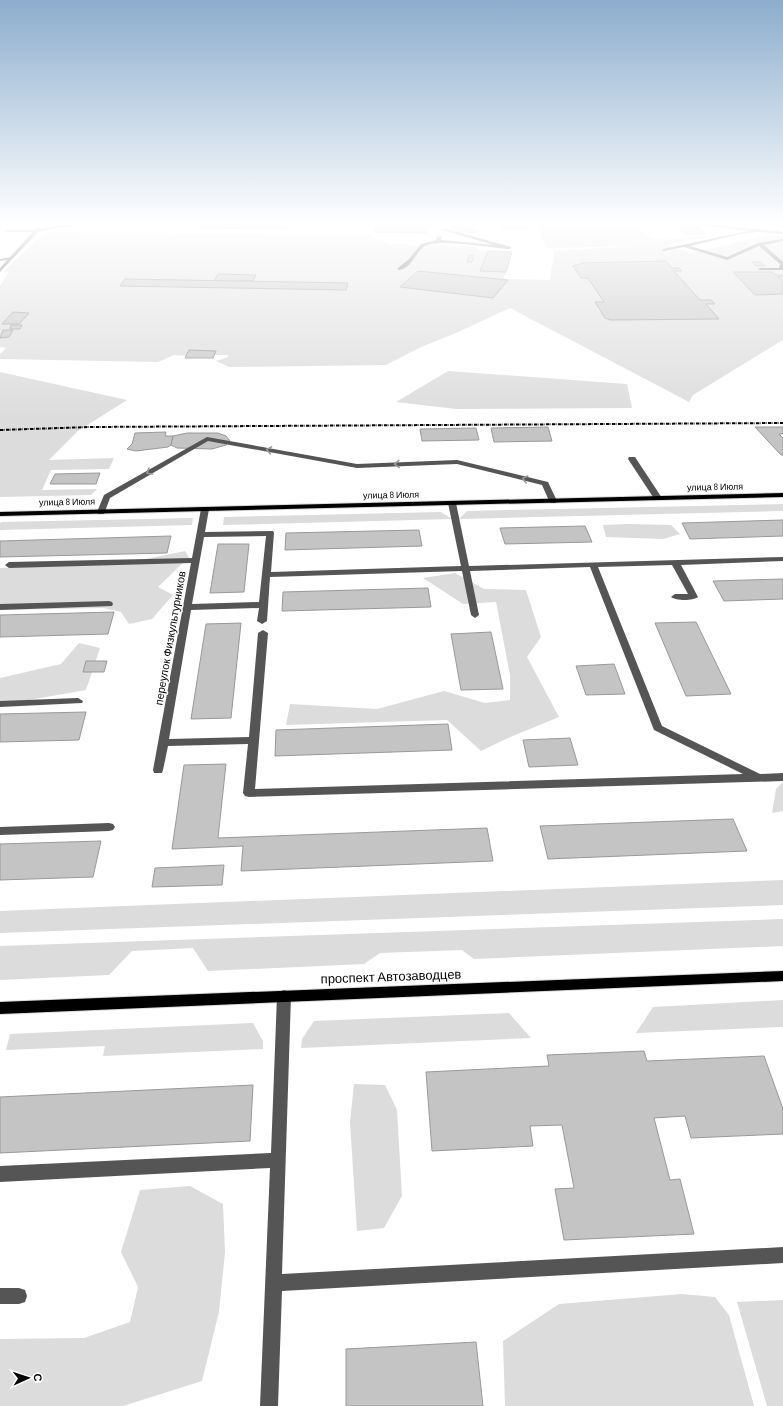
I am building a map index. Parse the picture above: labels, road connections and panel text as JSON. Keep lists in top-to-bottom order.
{
  "streets": {
    "main road": ["улица 8 Июля", "проспект Автозаводцев"],
    "street": ["переулок Физкультурников"]
  },
  "crossings": [
    ["улица 8 Июля", "переулок Физкультурников"]
  ],
  "north": "right"
}
